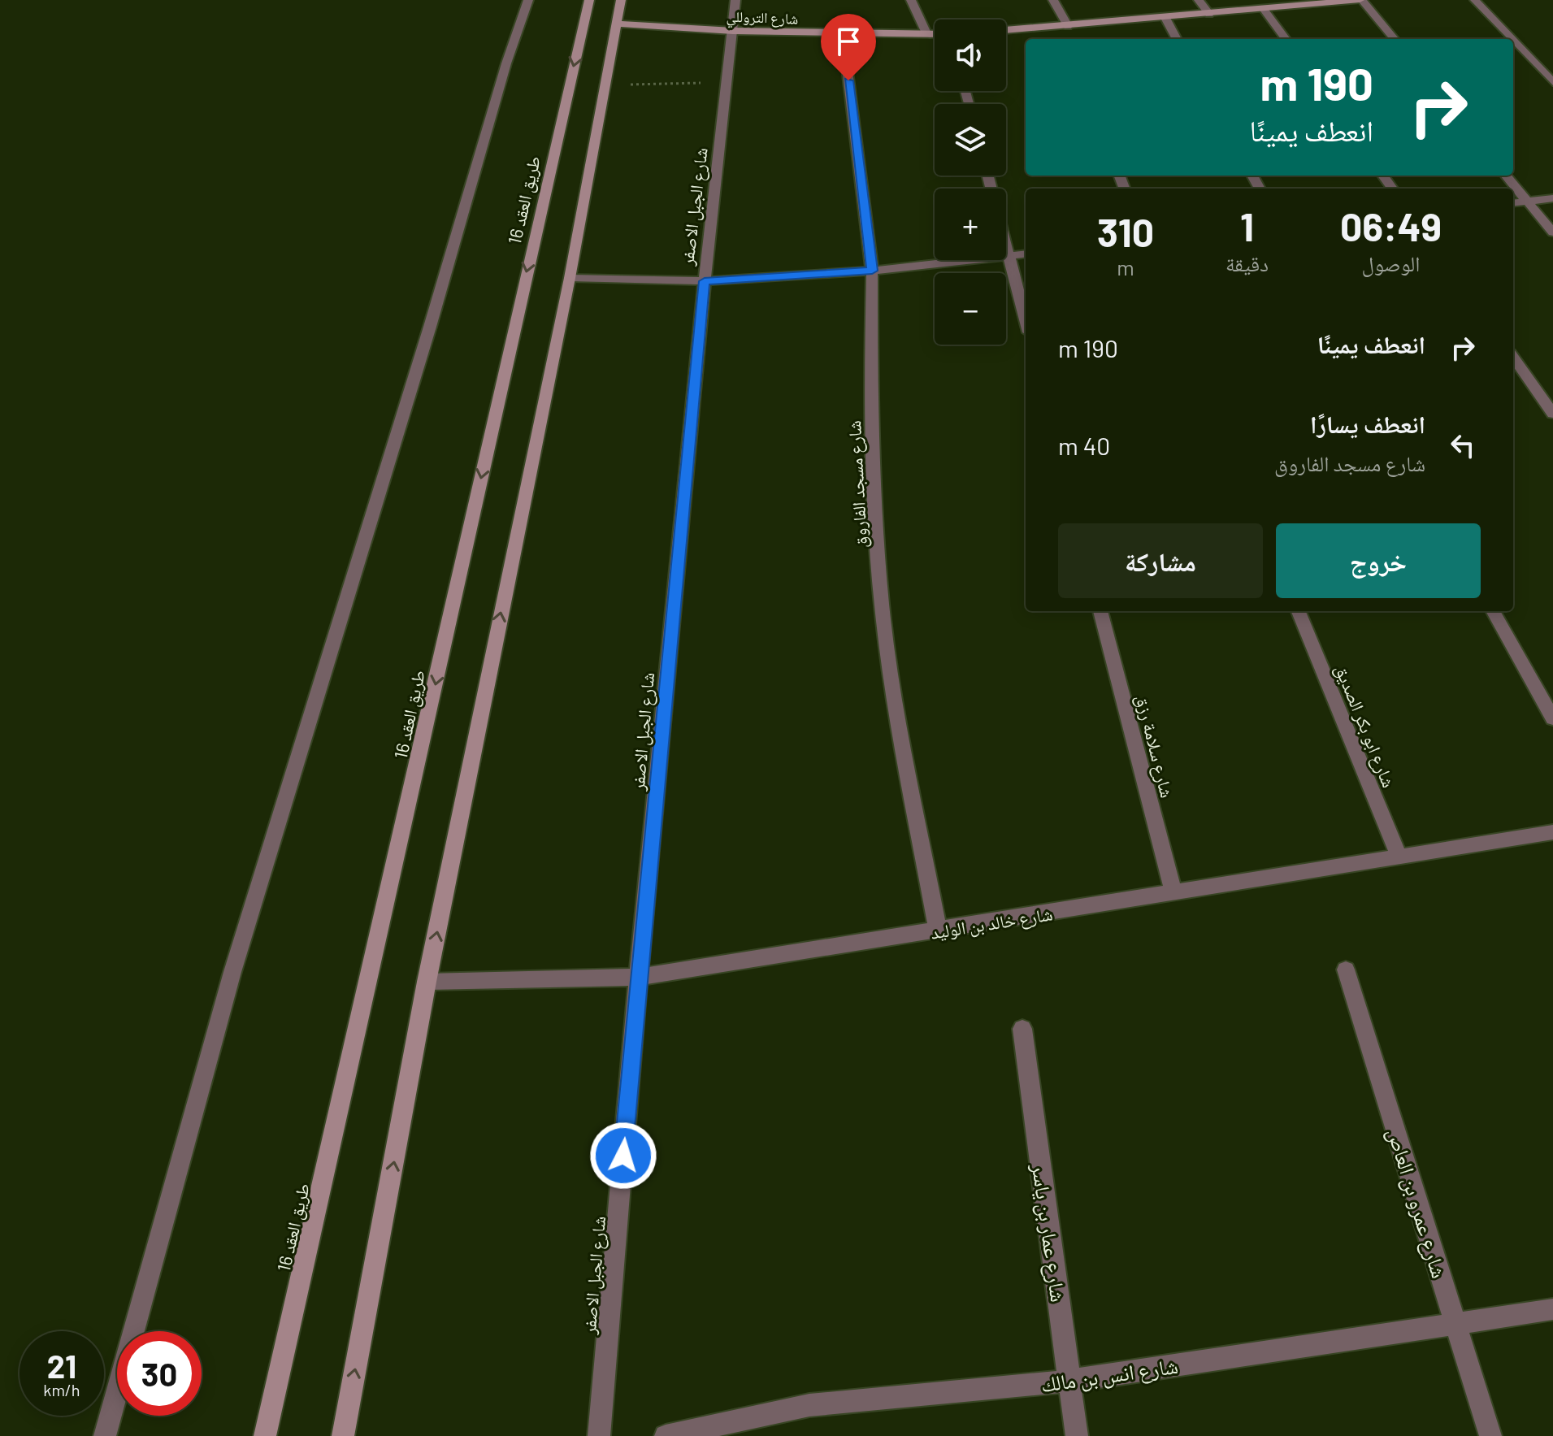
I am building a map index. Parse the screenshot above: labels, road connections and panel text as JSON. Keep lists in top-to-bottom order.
{
  "streets": {
    "street": [
      "شارع التروللي",
      "طريق العقد 16",
      "شارع الجبل الاصفر",
      "شارع مسجد الفاروق",
      "شارع ابو بكر الصديق",
      "شارع سلامة رزق",
      "شارع خالد بن الوليد",
      "شارع عمرو بن العاص",
      "شارع عمار بن ياسر",
      "شارع انس بن مالك"
    ]
  },
  "crossings": [
    ["شارع التروللي", "شارع الجبل الاصفر"],
    ["شارع التروللي", "شارع مسجد الفاروق"],
    ["شارع الجبل الاصفر", "شارع خالد بن الوليد"],
    ["شارع مسجد الفاروق", "شارع خالد بن الوليد"],
    ["شارع ابو بكر الصديق", "شارع خالد بن الوليد"],
    ["شارع سلامة رزق", "شارع خالد بن الوليد"],
    ["شارع عمرو بن العاص", "شارع انس بن مالك"],
    ["شارع عمار بن ياسر", "شارع انس بن مالك"]
  ],
  "page": {
    "map_buttons": ["+", "−"],
    "turn": ["190 m", "انعطف يمينًا"],
    "eta": [
      "06:49",
      "الوصول",
      "1",
      "دقيقة",
      "310",
      "m"
    ],
    "list": [
      {
        "name": "انعطف يمينًا",
        "value": "190 m"
      },
      {
        "name": "انعطف يسارًا",
        "note": "شارع مسجد الفاروق",
        "value": "40 m"
      }
    ],
    "buttons": ["خروج", "مشاركة"],
    "speed": "21 km/h",
    "limit": "30"
  }
}
